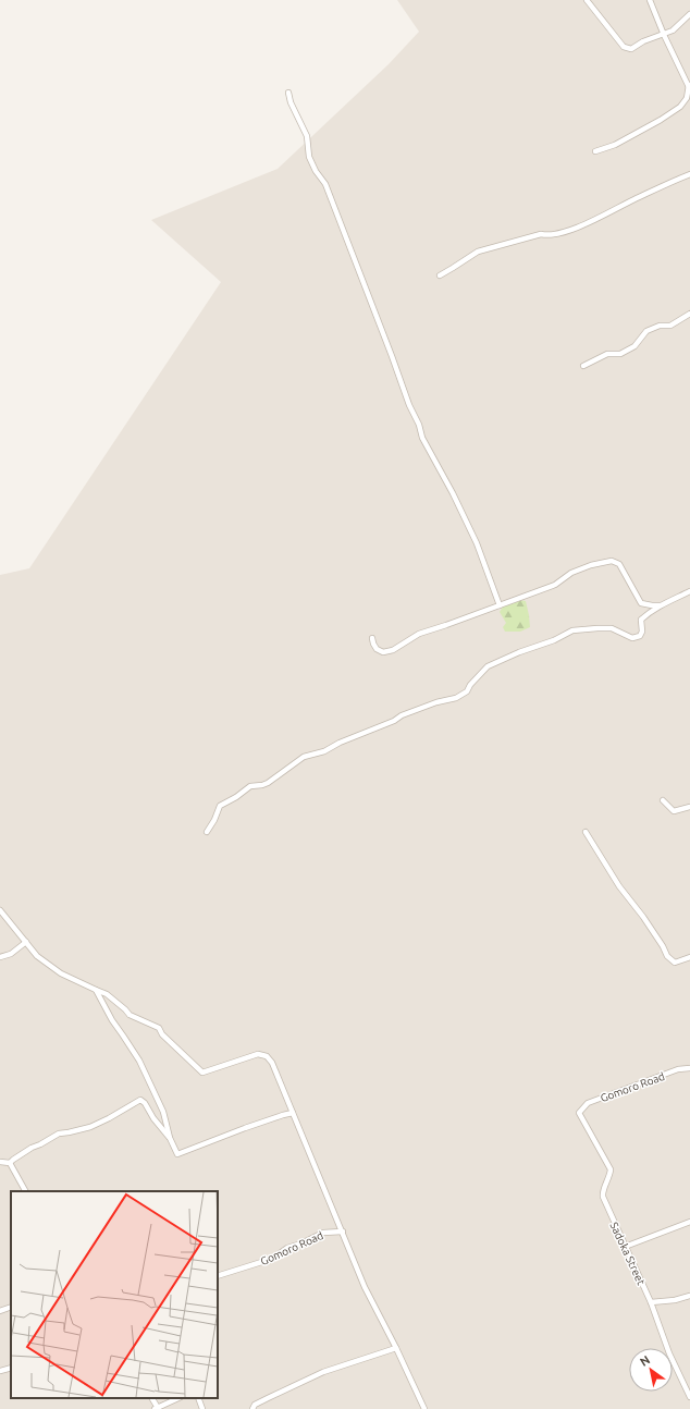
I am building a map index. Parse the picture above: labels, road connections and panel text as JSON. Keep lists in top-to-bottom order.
{
  "streets": {
    "street": ["Gomoro Road", "Sadoka Street"]
  },
  "crossings": [
    ["Gomoro Road", "Sadoka Street"]
  ],
  "north": "top left"
}
